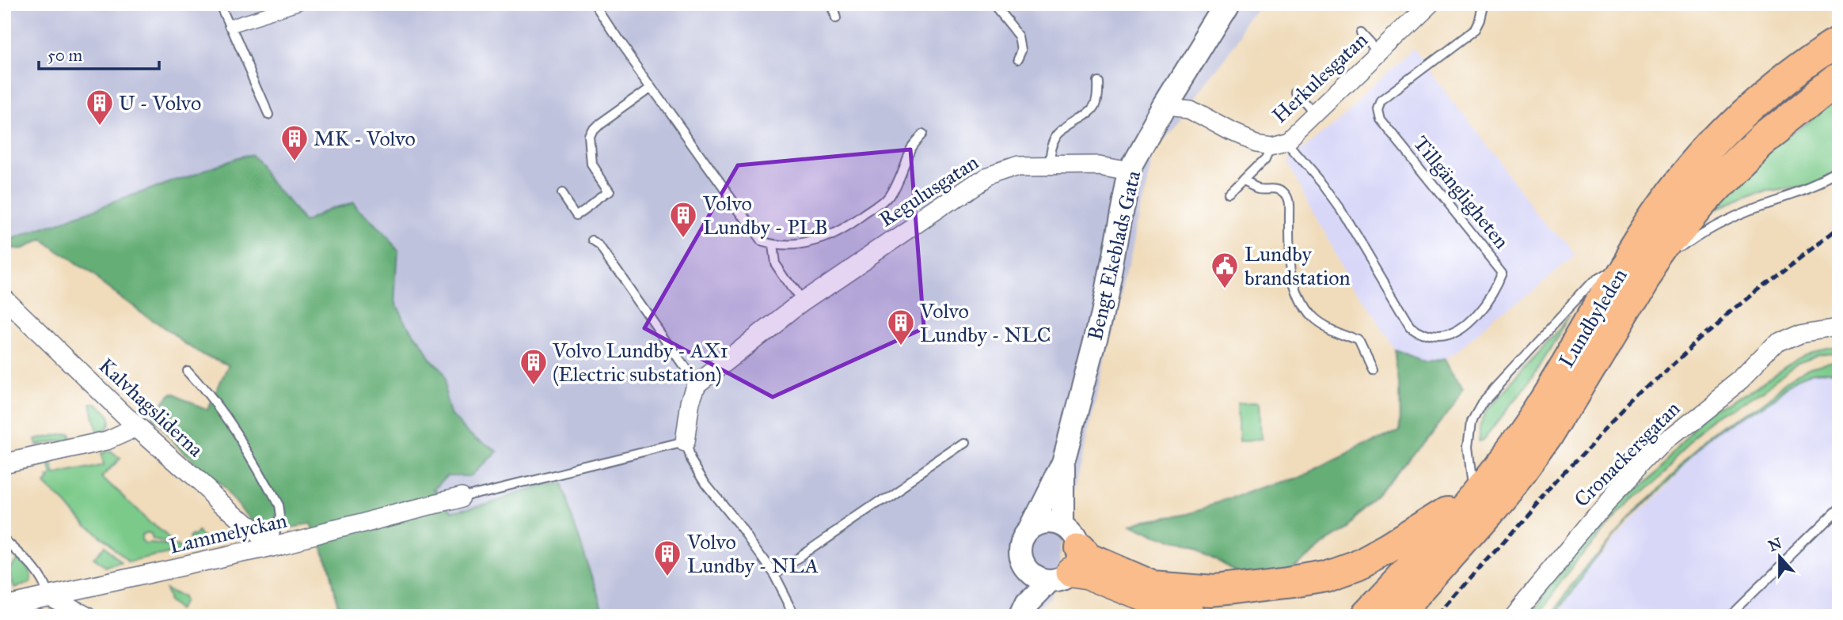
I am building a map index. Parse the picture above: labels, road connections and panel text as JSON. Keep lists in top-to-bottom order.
{
  "streets": {
    "highway": ["Lundbyleden"],
    "street": [
      "Herkulesgatan",
      "Regulusgatan",
      "Bengt Ekeblads Gata",
      "Kalvhagsliderna",
      "Cronackersgatan",
      "Lammelyckan"
    ],
    "lane": ["Tillgängligheten"]
  },
  "crossings": [
    ["Herkulesgatan", "Tillgängligheten"],
    ["Herkulesgatan", "Bengt Ekeblads Gata"],
    ["Regulusgatan", "Bengt Ekeblads Gata"],
    ["Kalvhagsliderna", "Lammelyckan"]
  ],
  "places": {
    "building": [
      "U - Volvo",
      "MK - Volvo",
      "Volvo Lundby - PLB",
      "Volvo Lundby - NLC",
      "Volvo Lundby - AX1 (Electric substation)",
      "Volvo Lundby - NLA"
    ],
    "public building": ["Lundby brandstation"]
  },
  "scale_bar": "50 m",
  "north": "top"
}
